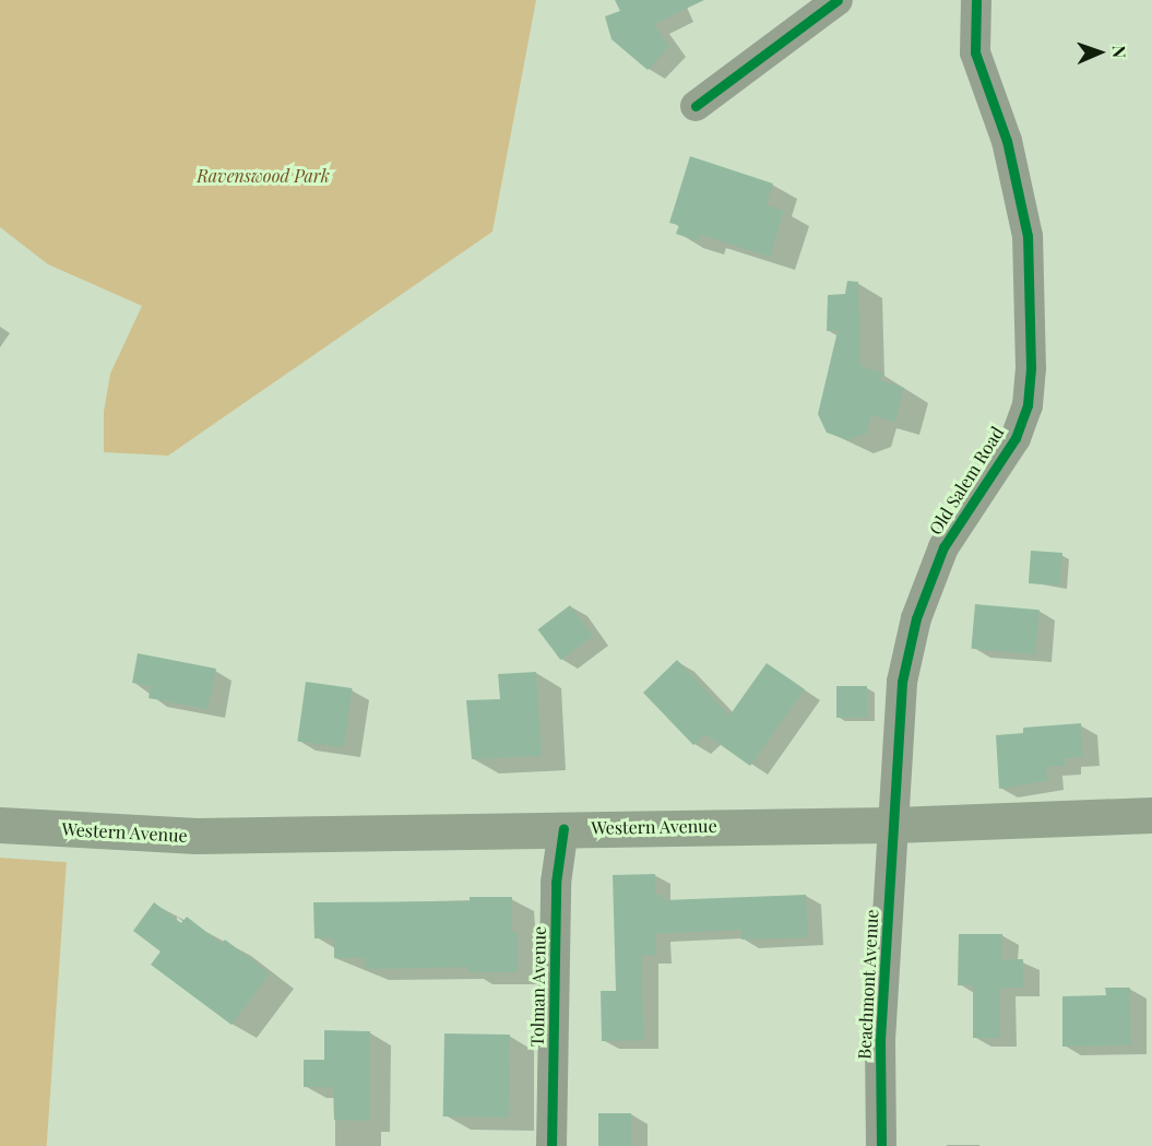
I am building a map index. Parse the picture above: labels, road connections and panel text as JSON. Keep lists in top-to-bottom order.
{
  "streets": {
    "main road": ["Western Avenue"],
    "street": ["Old Salem Road", "Beachmont Avenue", "Tolman Avenue"]
  },
  "crossings": [
    ["Old Salem Road", "Western Avenue"],
    ["Old Salem Road", "Beachmont Avenue"],
    ["Western Avenue", "Beachmont Avenue"],
    ["Western Avenue", "Tolman Avenue"]
  ],
  "parks": ["Ravenswood Park"],
  "north": "right"
}
